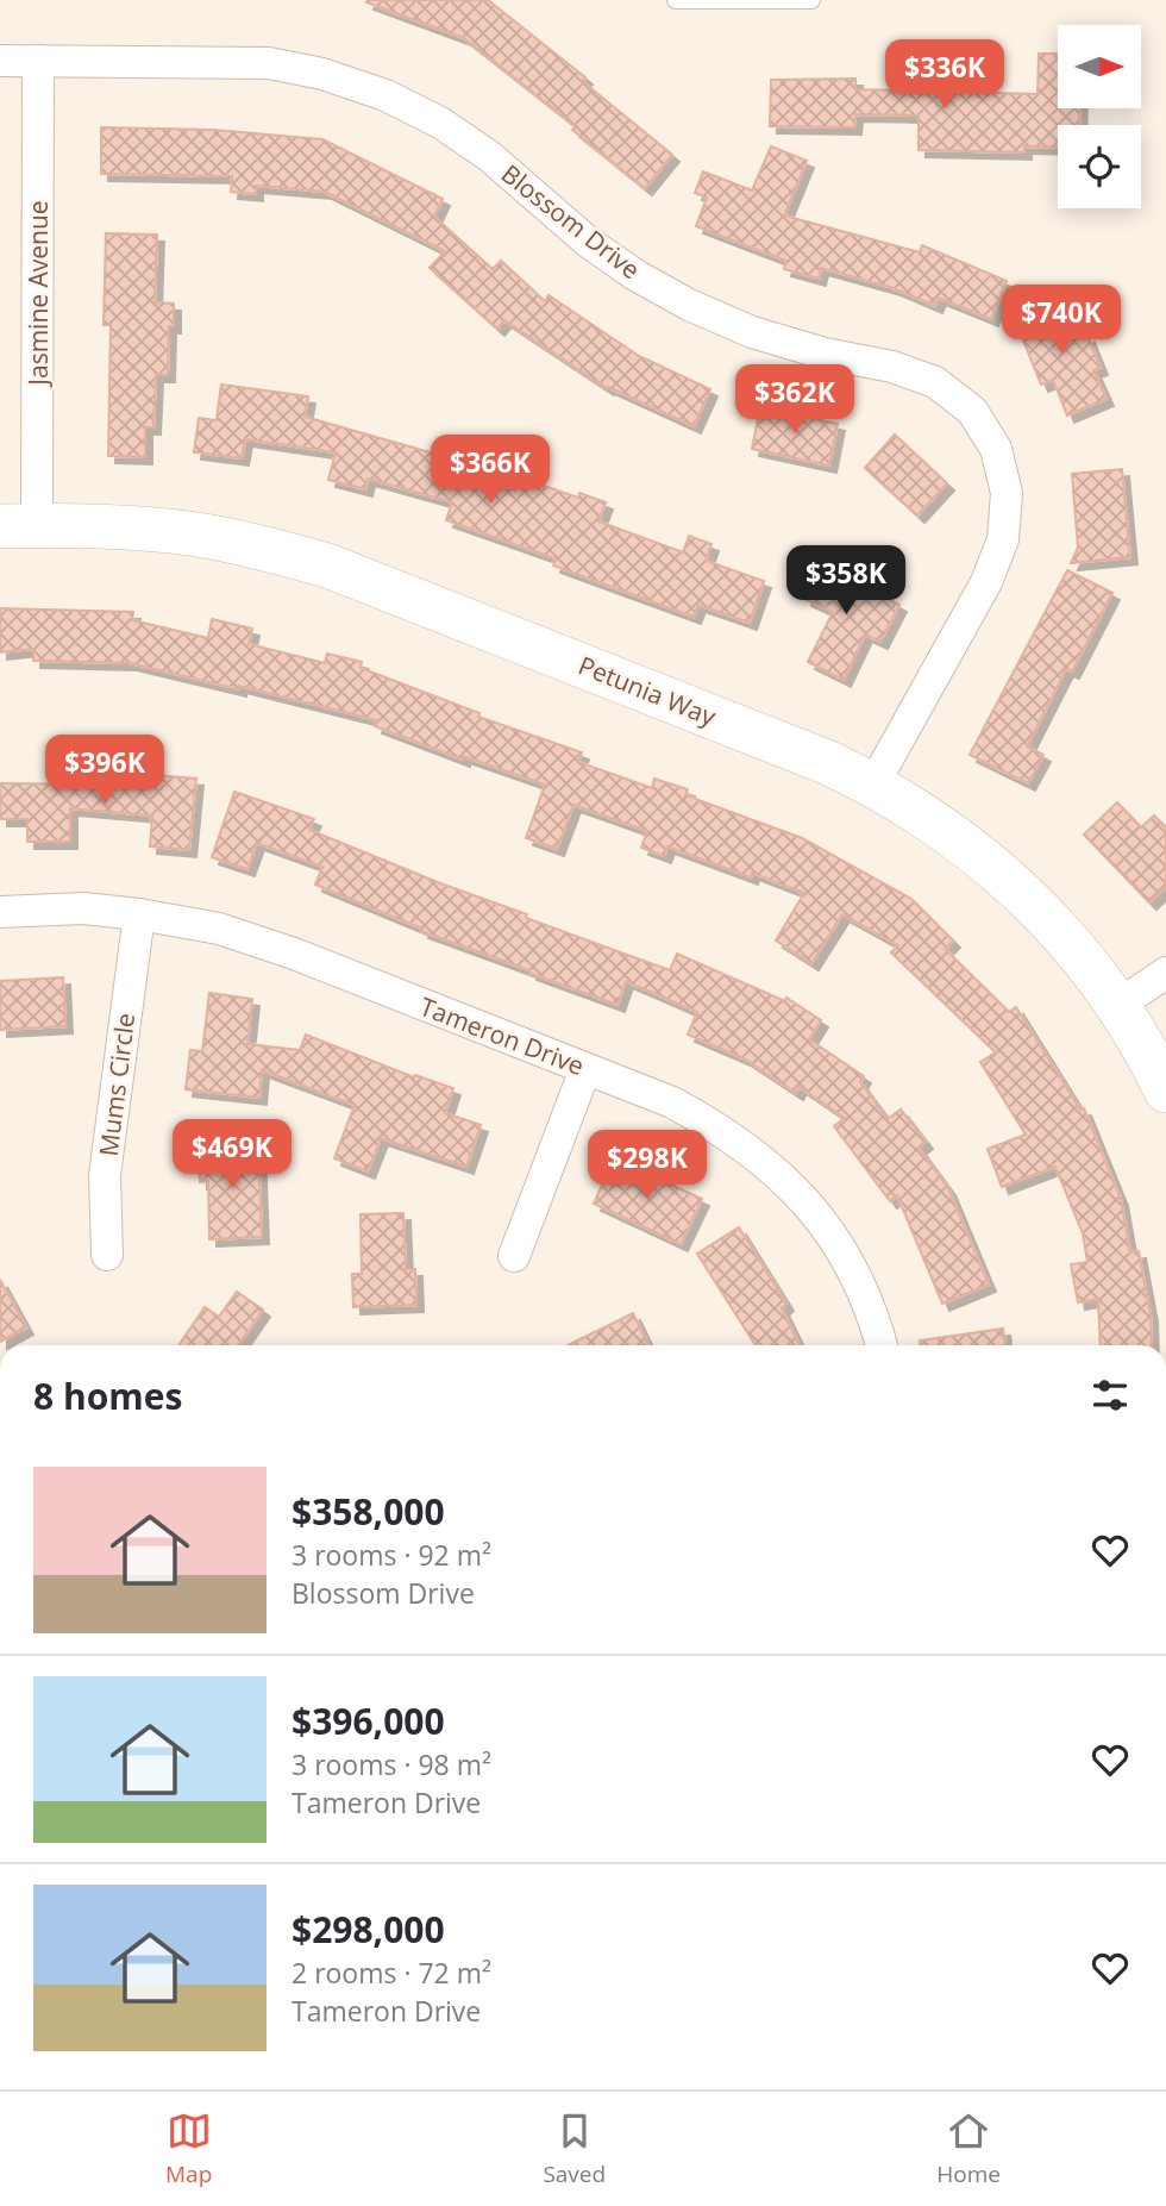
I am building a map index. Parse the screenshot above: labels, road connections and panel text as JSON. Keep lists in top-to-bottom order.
{
  "streets": {
    "street": [
      "Blossom Drive",
      "Jasmine Avenue",
      "Petunia Way",
      "Tameron Drive",
      "Mums Circle"
    ]
  },
  "crossings": [
    ["Blossom Drive", "Jasmine Avenue"],
    ["Blossom Drive", "Petunia Way"],
    ["Jasmine Avenue", "Petunia Way"],
    ["Tameron Drive", "Mums Circle"]
  ],
  "north": "right",
  "page": {
    "price": [
      "$336K",
      "$740K",
      "$362K",
      "$366K",
      "$358K",
      "$396K",
      "$469K",
      "$298K"
    ],
    "heading": "8 homes",
    "list": [
      {
        "name": "$358,000",
        "note": "3 rooms · 92 m² · Blossom Drive"
      },
      {
        "name": "$396,000",
        "note": "3 rooms · 98 m² · Tameron Drive"
      },
      {
        "name": "$298,000",
        "note": "2 rooms · 72 m² · Tameron Drive"
      }
    ],
    "tabs": ["Map", "Saved", "Home"]
  }
}
